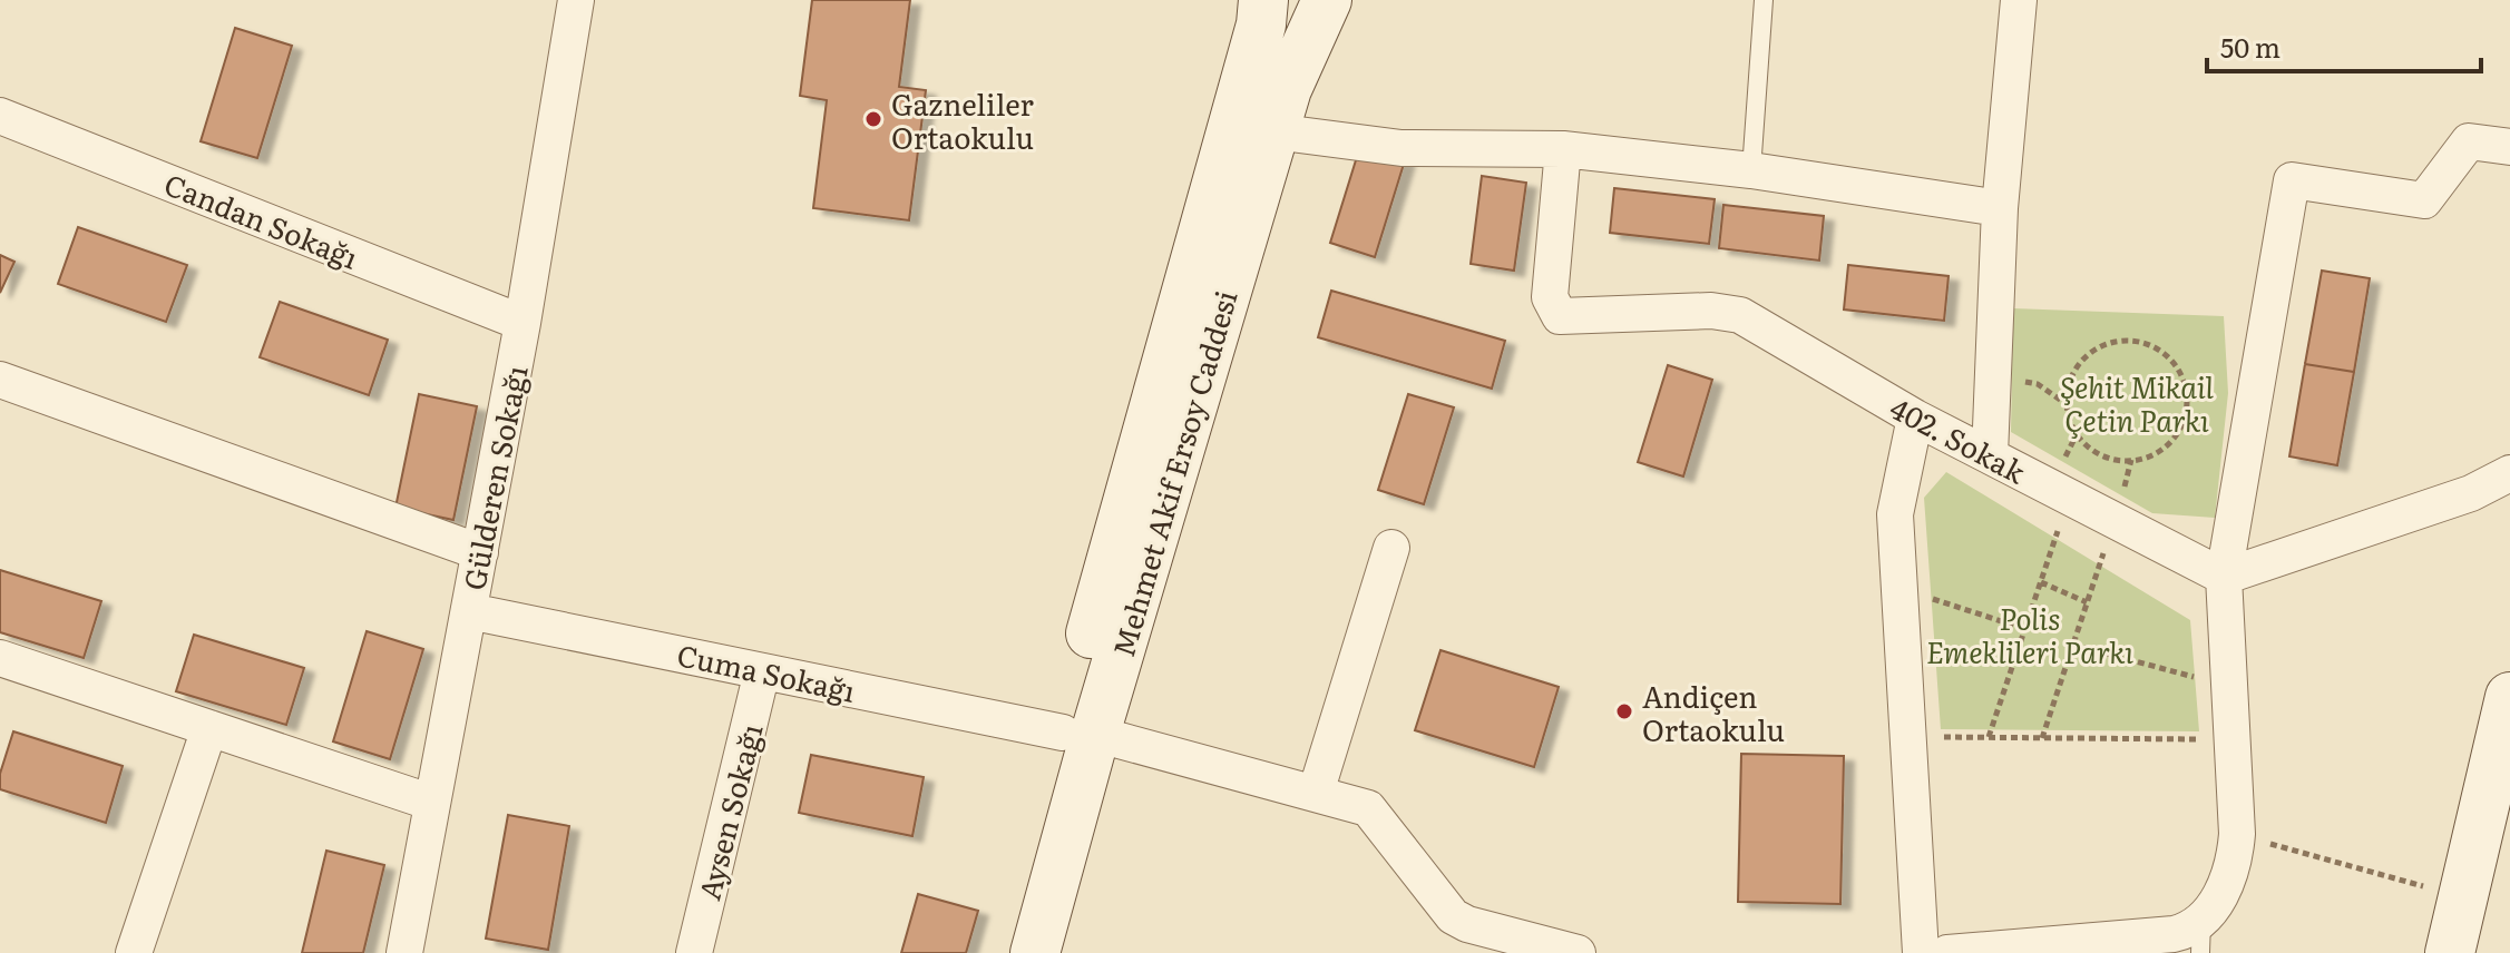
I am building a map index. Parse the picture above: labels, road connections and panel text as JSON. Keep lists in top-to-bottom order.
{
  "streets": {
    "main road": ["Mehmet Akif Ersoy Caddesi"],
    "street": [
      "Candan Sokağı",
      "402. Sokak",
      "Gülderen Sokağı",
      "Cuma Sokağı",
      "Aysen Sokağı"
    ]
  },
  "crossings": [
    ["Candan Sokağı", "Gülderen Sokağı"],
    ["Mehmet Akif Ersoy Caddesi", "Cuma Sokağı"],
    ["Gülderen Sokağı", "Cuma Sokağı"],
    ["Cuma Sokağı", "Aysen Sokağı"]
  ],
  "parks": ["Şehit Mikail Çetin Parkı", "Polis Emeklileri Parkı"],
  "places": ["Gazneliler Ortaokulu", "Andiçen Ortaokulu"],
  "scale_bar": "50 m"
}
